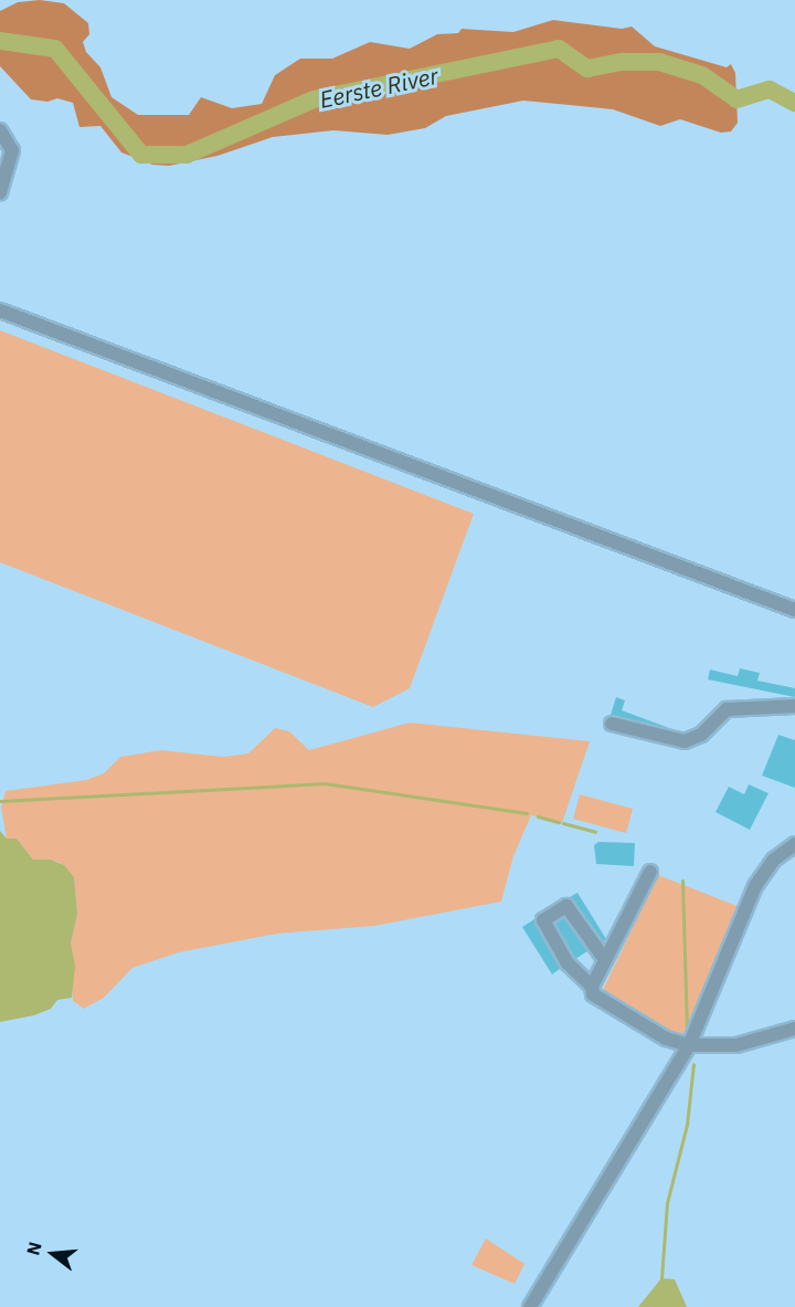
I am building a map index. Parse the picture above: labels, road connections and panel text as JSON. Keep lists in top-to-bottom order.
{
  "water": ["Eerste River"],
  "north": "left"
}
